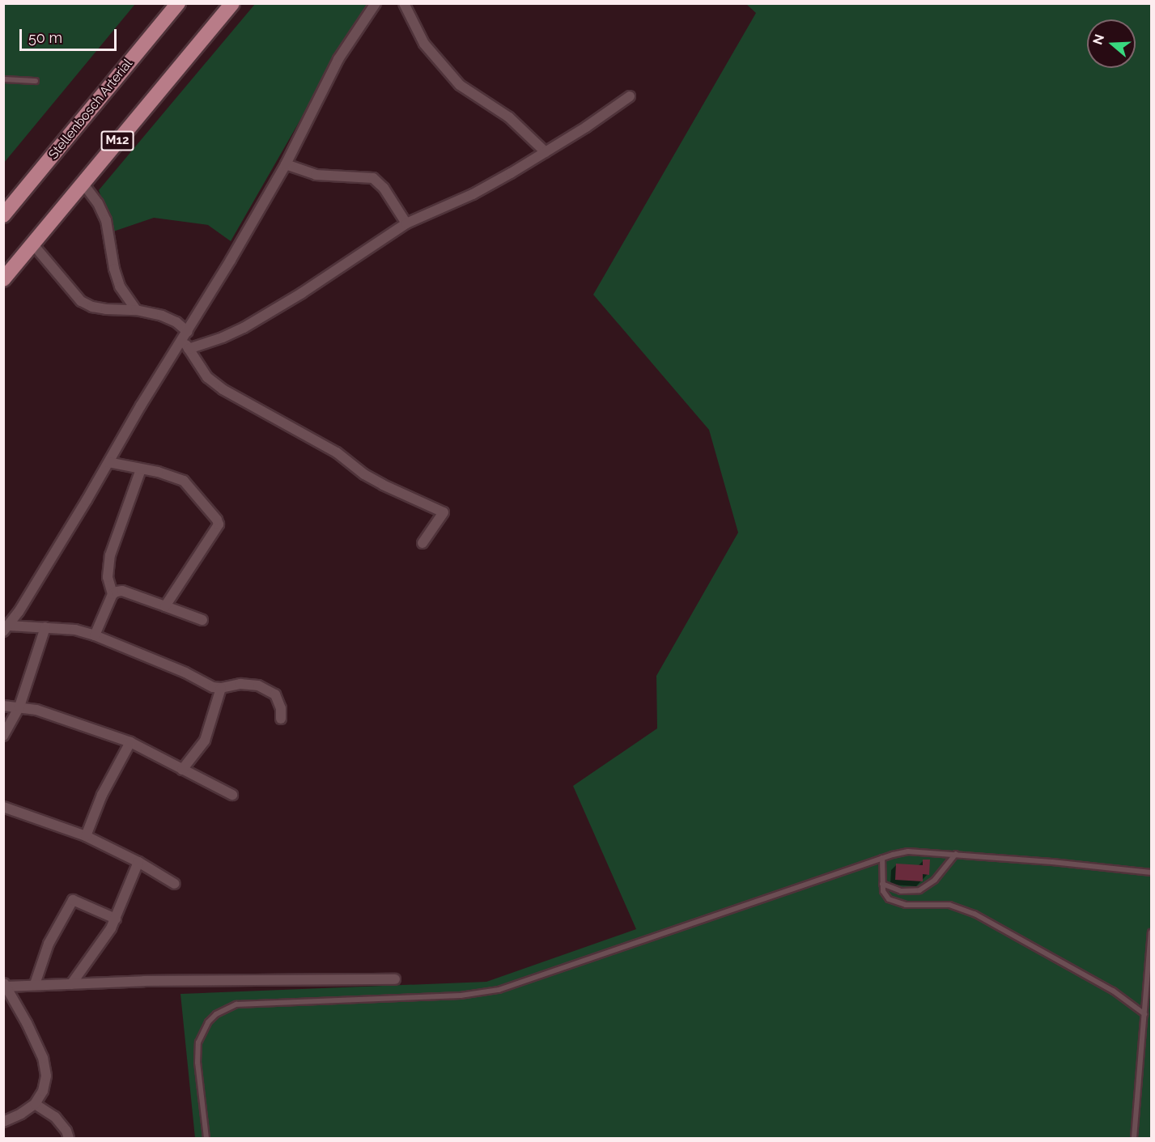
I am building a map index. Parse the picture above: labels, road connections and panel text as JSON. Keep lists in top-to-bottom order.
{
  "streets": {
    "main road": ["Stellenbosch Arterial", "M12"]
  },
  "scale_bar": "50 m",
  "north": "left"
}
